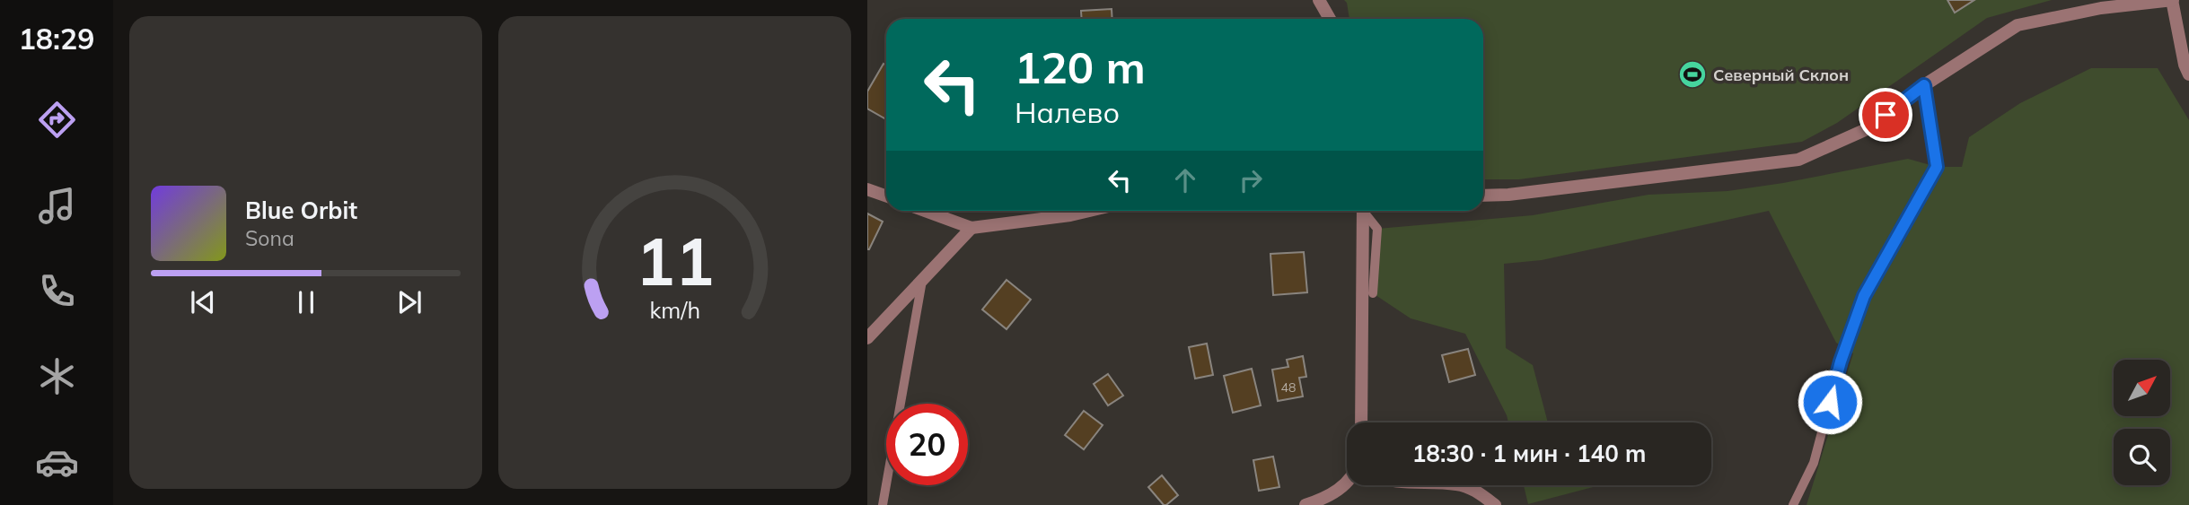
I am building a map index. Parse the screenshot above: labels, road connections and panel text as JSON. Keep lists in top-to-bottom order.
{
  "places": {
    "sports": ["Северный Склон"]
  },
  "house_numbers": ["48"],
  "north": "top right",
  "page": {
    "tabs": "18:29",
    "turn": ["120 m", "Налево"],
    "song": ["Blue Orbit", "Sona"],
    "limit": "20",
    "trip": "18:30 · 1 мин · 140 m",
    "gauge": ["11", "km/h"]
  }
}
